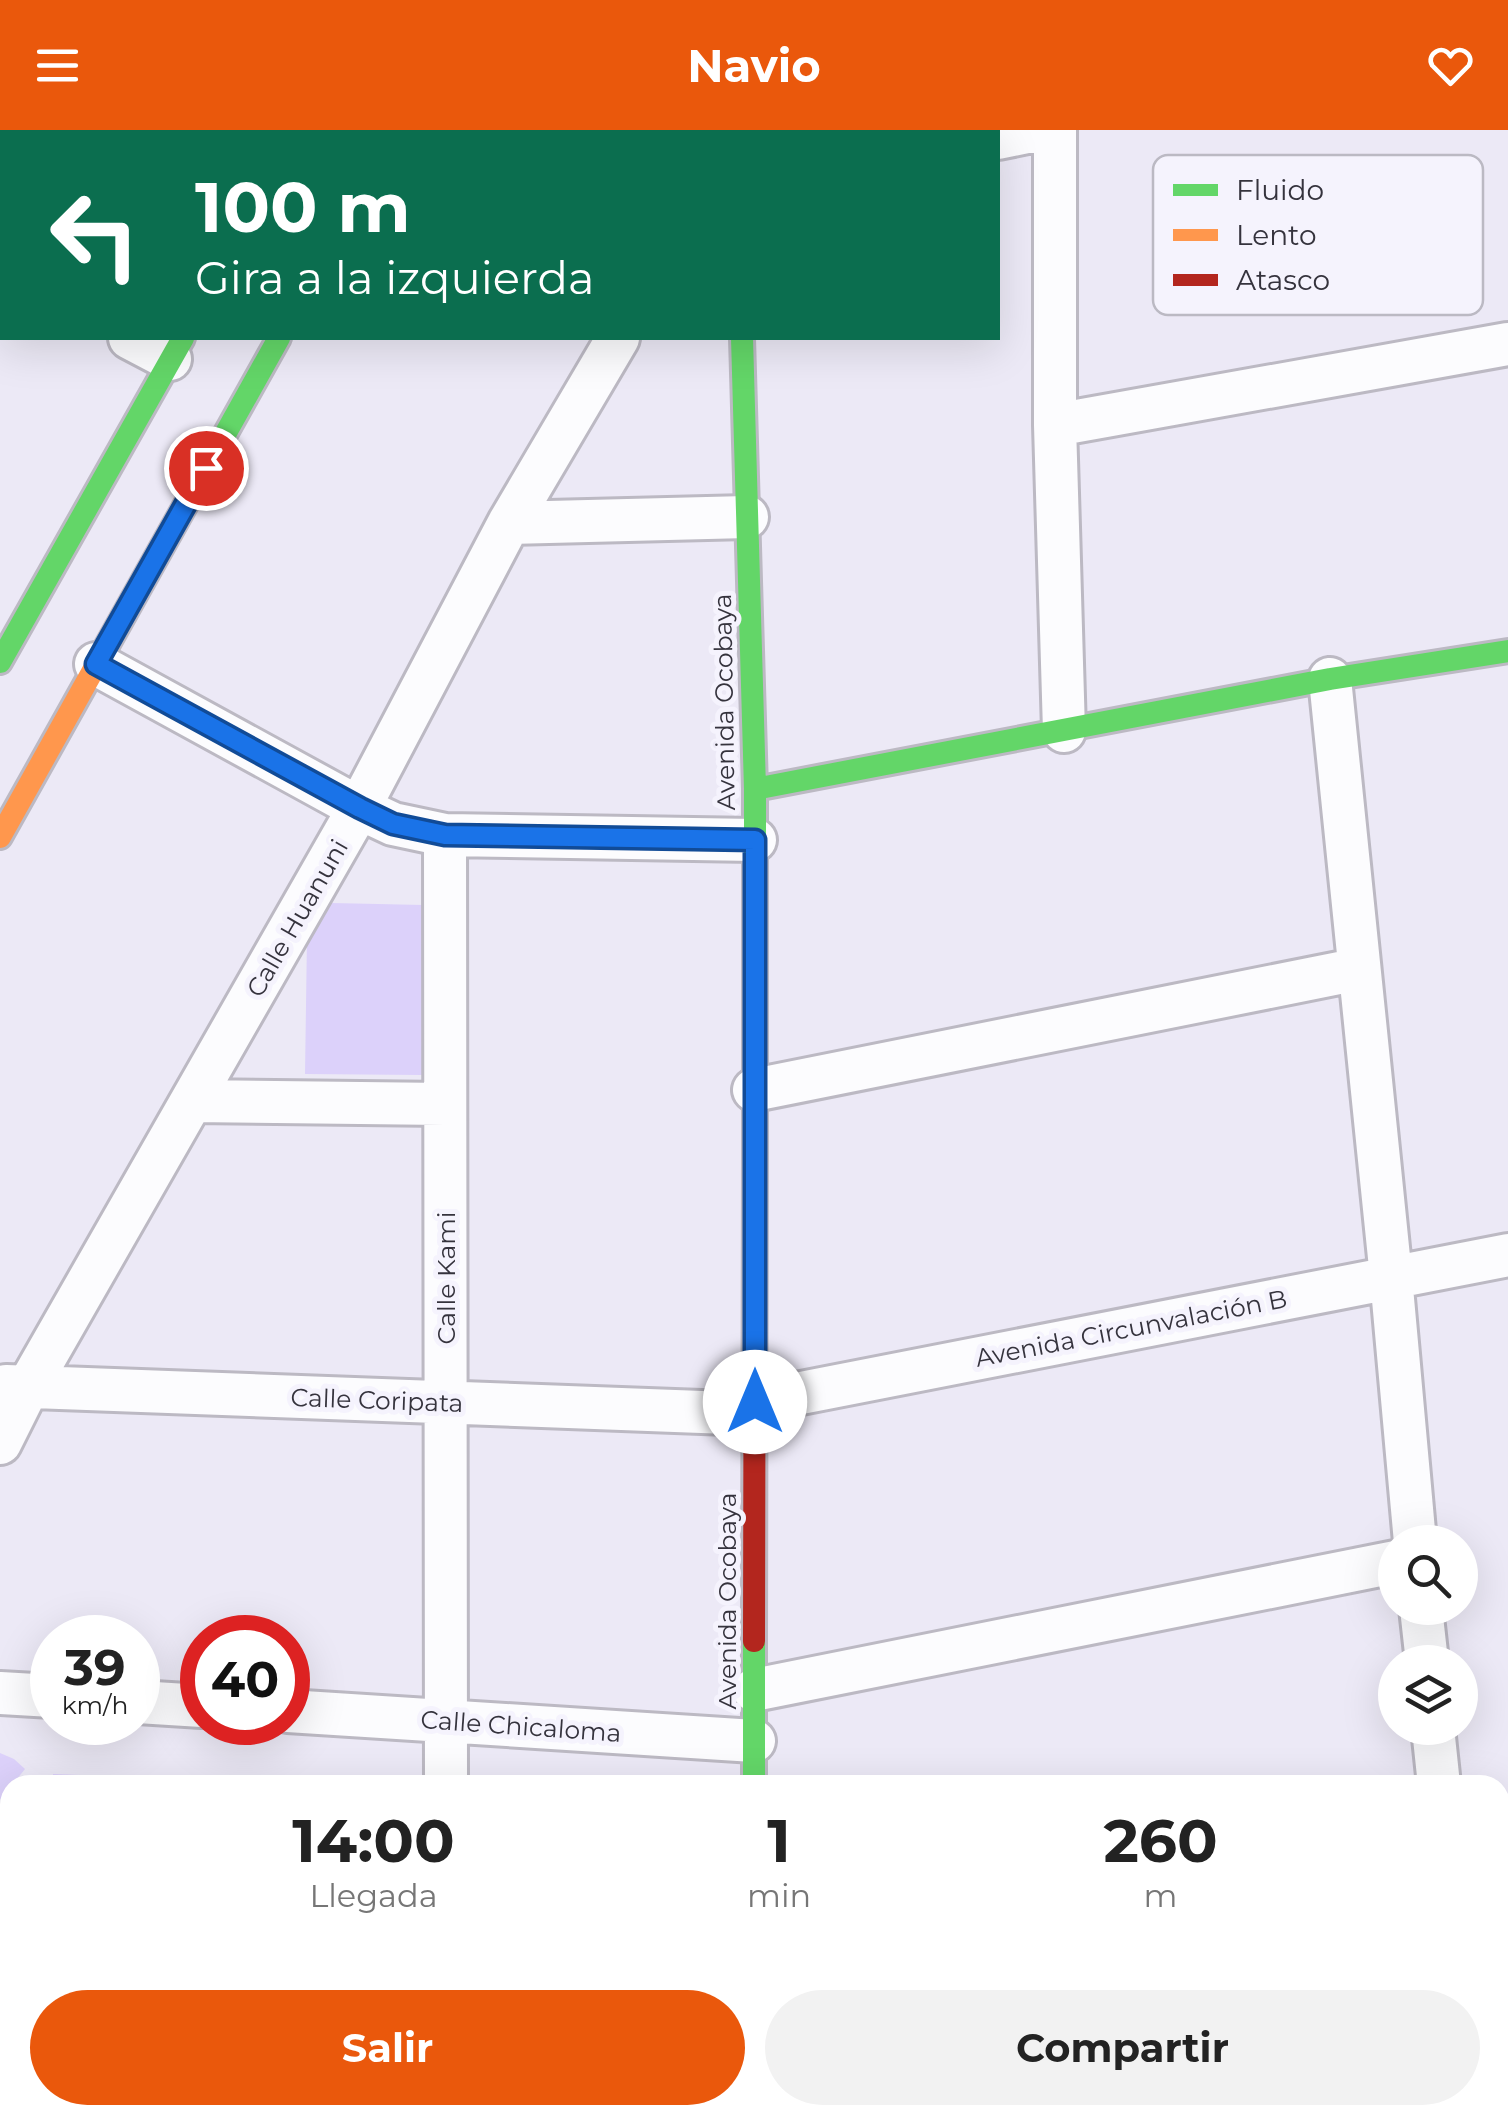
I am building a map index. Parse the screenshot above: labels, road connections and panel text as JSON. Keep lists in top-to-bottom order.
{
  "streets": {
    "street": [
      "Avenida Ocobaya",
      "Calle Huanuni",
      "Calle Kami",
      "Avenida Circunvalación B",
      "Calle Coripata",
      "Calle Chicaloma"
    ]
  },
  "crossings": [
    ["Avenida Ocobaya", "Avenida Circunvalación B"],
    ["Avenida Ocobaya", "Calle Coripata"],
    ["Avenida Ocobaya", "Calle Chicaloma"],
    ["Calle Huanuni", "Calle Coripata"],
    ["Calle Kami", "Calle Coripata"],
    ["Calle Kami", "Calle Chicaloma"],
    ["Avenida Circunvalación B", "Calle Coripata"]
  ],
  "legend": ["Fluido", "Lento", "Atasco"],
  "page": {
    "header": "Navio",
    "turn": ["100 m", "Gira a la izquierda"],
    "speed": "39 km/h",
    "limit": "40",
    "eta": [
      "14:00",
      "Llegada",
      "1",
      "min",
      "260",
      "m"
    ],
    "buttons": ["Salir", "Compartir"]
  }
}
